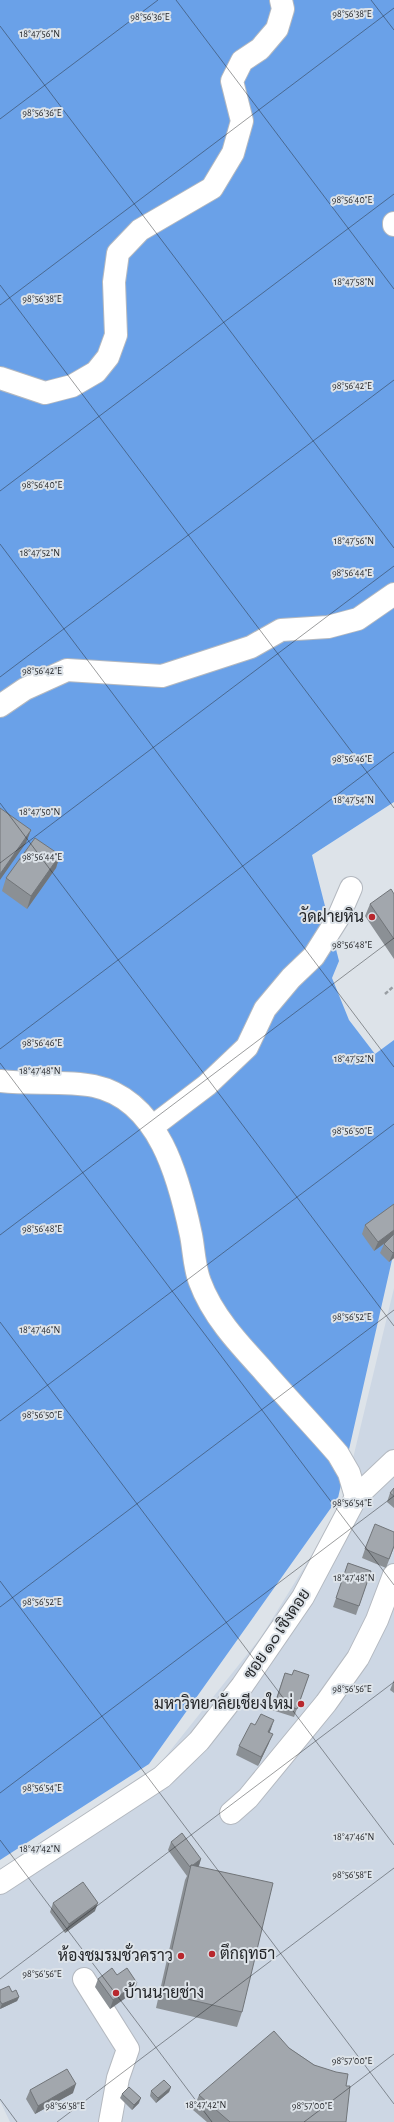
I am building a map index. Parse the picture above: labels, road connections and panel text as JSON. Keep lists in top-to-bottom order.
{
  "streets": {
    "street": ["ซอย ๑๐ เชิงดอย"]
  },
  "places": [
    "วัดฝายหิน",
    "มหาวิทยาลัยเชียงใหม่",
    "ตึกฤทธา",
    "ห้องชมรมชั่วคราว",
    "บ้านนายช่าง"
  ],
  "coordinates": [
    "98°56'38\"E",
    "98°56'36\"E",
    "18°47'56\"N",
    "98°56'40\"E",
    "18°47'58\"N",
    "98°56'42\"E",
    "18°47'52\"N",
    "98°56'44\"E",
    "98°56'46\"E",
    "18°47'54\"N",
    "18°47'50\"N",
    "98°56'48\"E",
    "18°47'48\"N",
    "98°56'50\"E",
    "98°56'52\"E",
    "18°47'46\"N",
    "98°56'54\"E",
    "98°56'56\"E",
    "18°47'42\"N",
    "98°56'58\"E",
    "98°57'00\"E"
  ]
}
